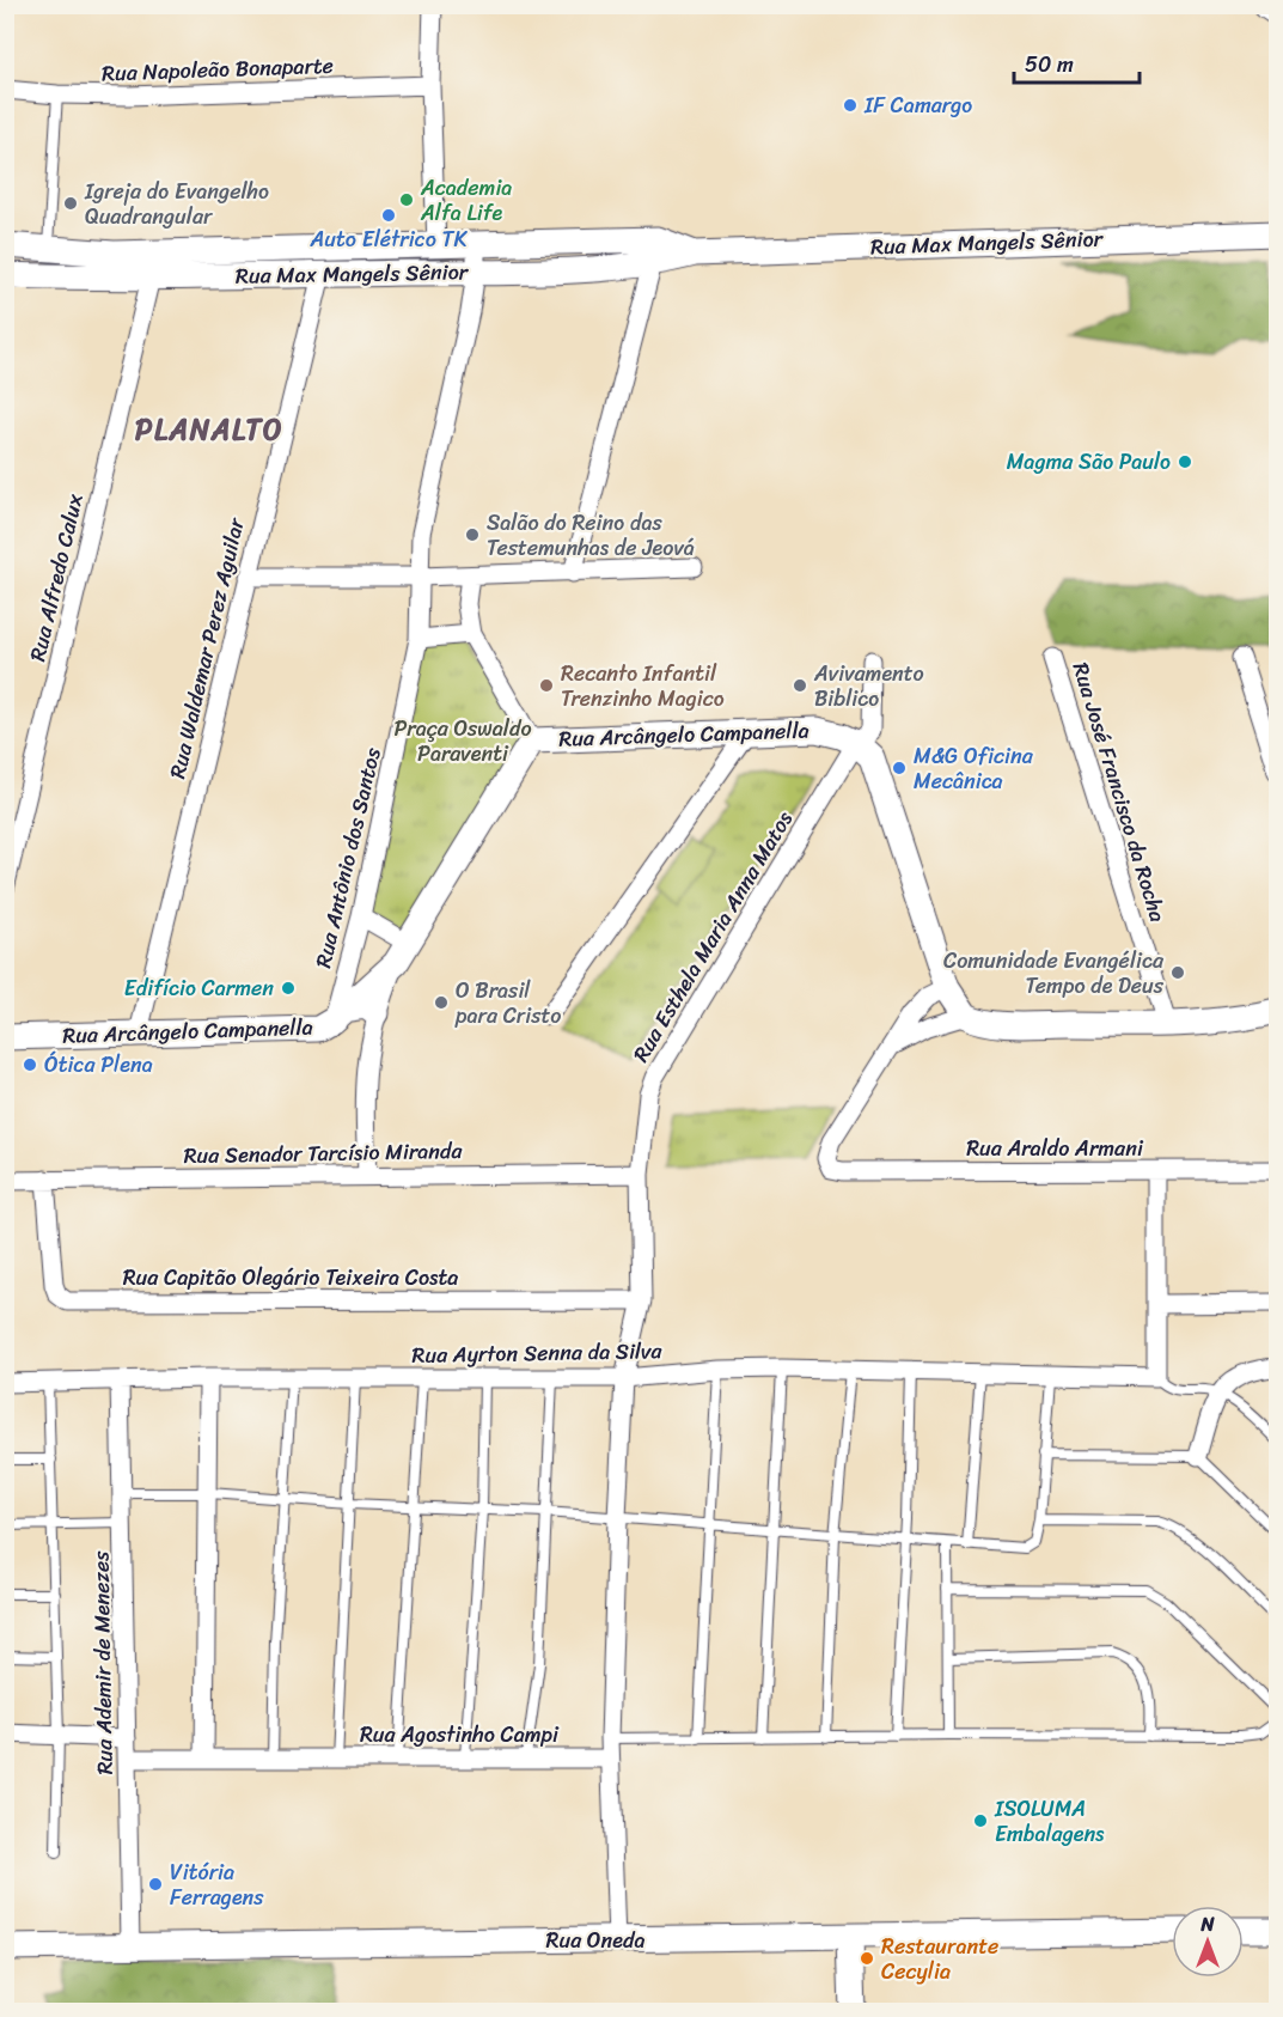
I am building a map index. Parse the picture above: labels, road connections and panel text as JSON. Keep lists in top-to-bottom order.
{
  "streets": {
    "street": [
      "Rua Napoleão Bonaparte",
      "Rua Max Mangels Sênior",
      "Rua Alfredo Calux",
      "Rua Waldemar Perez Aguilar",
      "Rua Arcângelo Campanella",
      "Rua José Francisco da Rocha",
      "Rua Antônio dos Santos",
      "Rua Esthela Maria Anna Matos",
      "Rua Araldo Armani",
      "Rua Senador Tarcísio Miranda",
      "Rua Capitão Olegário Teixeira Costa",
      "Rua Ayrton Senna da Silva",
      "Rua Ademir de Menezes",
      "Rua Agostinho Campi",
      "Rua Oneda"
    ]
  },
  "crossings": [
    ["Rua Max Mangels Sênior", "Rua Alfredo Calux"],
    ["Rua Max Mangels Sênior", "Rua Waldemar Perez Aguilar"],
    ["Rua Max Mangels Sênior", "Rua Antônio dos Santos"],
    ["Rua Waldemar Perez Aguilar", "Rua Arcângelo Campanella"],
    ["Rua Arcângelo Campanella", "Rua Antônio dos Santos"],
    ["Rua Arcângelo Campanella", "Rua Esthela Maria Anna Matos"],
    ["Rua Esthela Maria Anna Matos", "Rua Senador Tarcísio Miranda"],
    ["Rua Esthela Maria Anna Matos", "Rua Capitão Olegário Teixeira Costa"],
    ["Rua Esthela Maria Anna Matos", "Rua Ayrton Senna da Silva"],
    ["Rua Esthela Maria Anna Matos", "Rua Agostinho Campi"],
    ["Rua Senador Tarcísio Miranda", "Rua Capitão Olegário Teixeira Costa"],
    ["Rua Ayrton Senna da Silva", "Rua Ademir de Menezes"],
    ["Rua Ademir de Menezes", "Rua Agostinho Campi"],
    ["Rua Ademir de Menezes", "Rua Oneda"]
  ],
  "districts": ["PLANALTO"],
  "parks": ["Praça Oswaldo Paraventi"],
  "places": [
    "IF Camargo",
    "Academia Alfa Life",
    "Igreja do Evangelho Quadrangular",
    "Auto Elétrico TK",
    "Magma São Paulo",
    "Salão do Reino das Testemunhas de Jeová",
    "Recanto Infantil Trenzinho Magico",
    "Avivamento Biblico",
    "M&G Oficina Mecânica",
    "Comunidade Evangélica Tempo de Deus",
    "Edifício Carmen",
    "O Brasil para Cristo",
    "Ótica Plena",
    "ISOLUMA Embalagens",
    "Vitória Ferragens",
    "Restaurante Cecylia"
  ],
  "scale_bar": "50 m",
  "north": "top"
}
